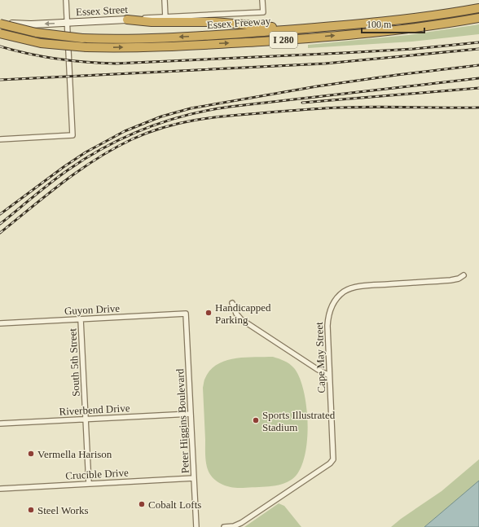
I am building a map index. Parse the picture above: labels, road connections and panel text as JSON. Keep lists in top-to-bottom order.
{
  "streets": {
    "highway": ["Essex Freeway", "I 280"],
    "street": [
      "Essex Street",
      "Guyon Drive",
      "Cape May Street",
      "South 5th Street",
      "Riverbend Drive",
      "Peter Higgins Boulevard",
      "Crucible Drive"
    ]
  },
  "crossings": [
    ["Essex Street", "Essex Freeway"],
    ["Guyon Drive", "South 5th Street"],
    ["Guyon Drive", "Peter Higgins Boulevard"],
    ["South 5th Street", "Riverbend Drive"],
    ["South 5th Street", "Crucible Drive"],
    ["Riverbend Drive", "Peter Higgins Boulevard"],
    ["Peter Higgins Boulevard", "Crucible Drive"]
  ],
  "places": [
    "Handicapped Parking",
    "Sports Illustrated Stadium",
    "Vermella Harison",
    "Cobalt Lofts",
    "Steel Works"
  ],
  "scale_bar": "100 m"
}
